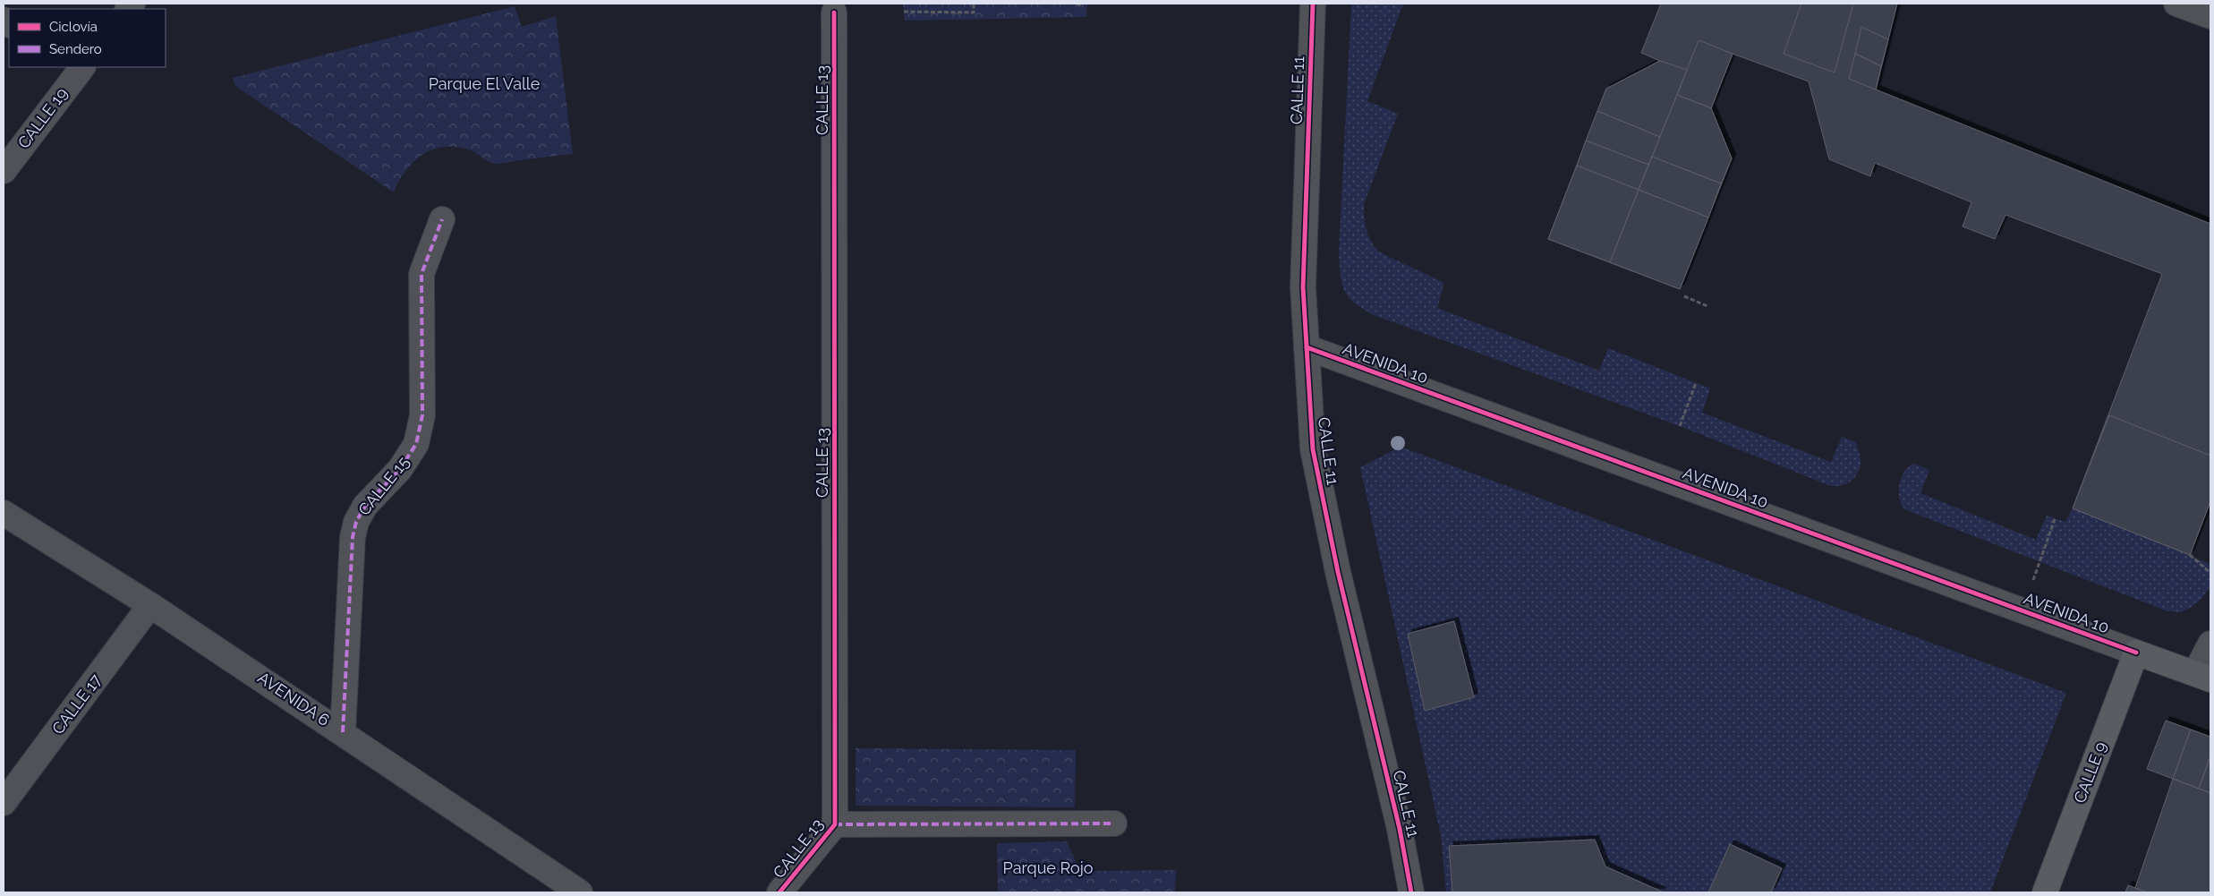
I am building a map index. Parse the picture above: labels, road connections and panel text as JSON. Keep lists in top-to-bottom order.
{
  "streets": {
    "main road": ["CALLE 9"],
    "street": [
      "CALLE 11",
      "CALLE 13",
      "CALLE 19",
      "AVENIDA 10",
      "CALLE 15",
      "AVENIDA 6",
      "CALLE 17"
    ]
  },
  "crossings": [
    ["CALLE 11", "AVENIDA 10"],
    ["AVENIDA 10", "CALLE 9"],
    ["CALLE 15", "AVENIDA 6"],
    ["AVENIDA 6", "CALLE 17"]
  ],
  "parks": ["Parque El Valle", "Parque Rojo"],
  "legend": ["Ciclovía", "Sendero"]
}
